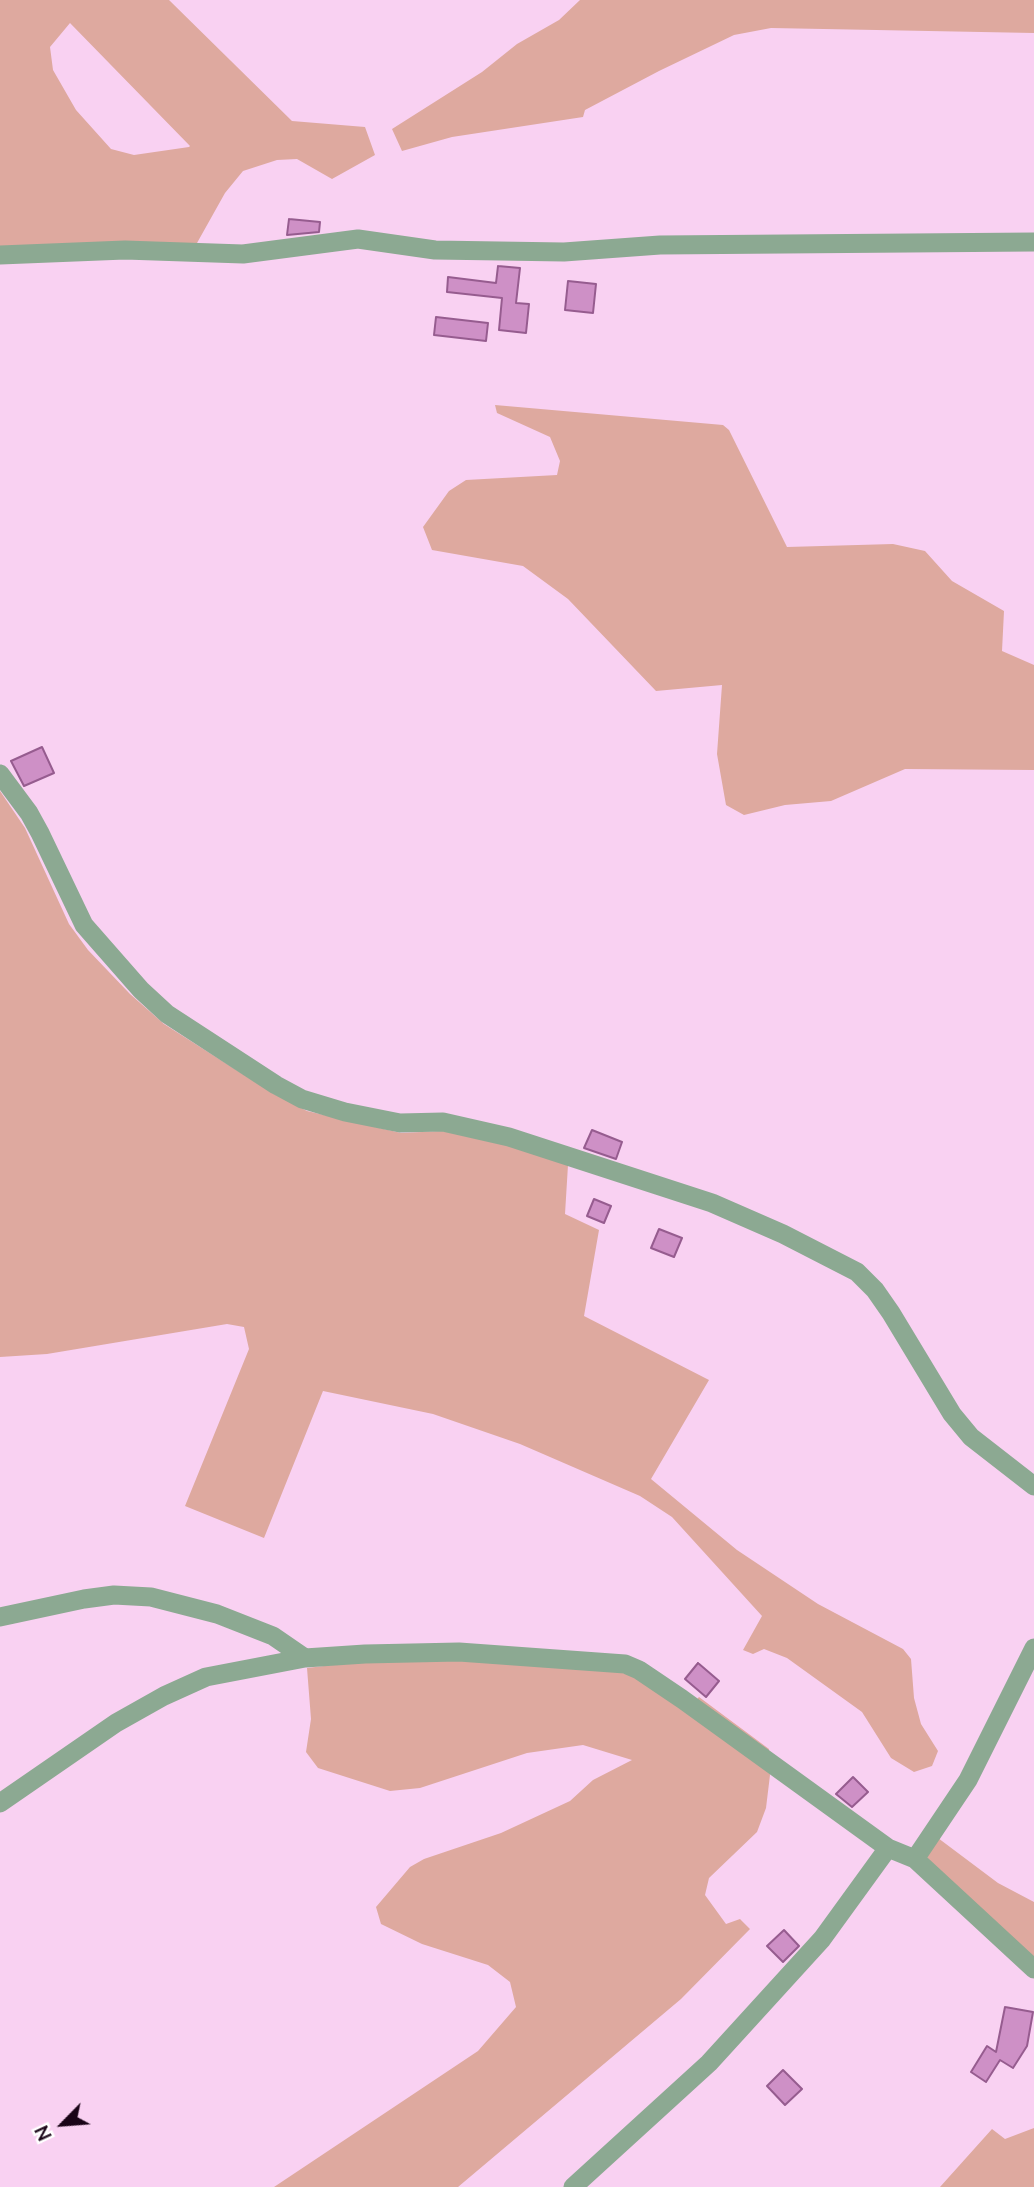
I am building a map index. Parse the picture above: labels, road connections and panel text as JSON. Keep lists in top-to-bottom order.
{
  "north": "bottom left"
}
